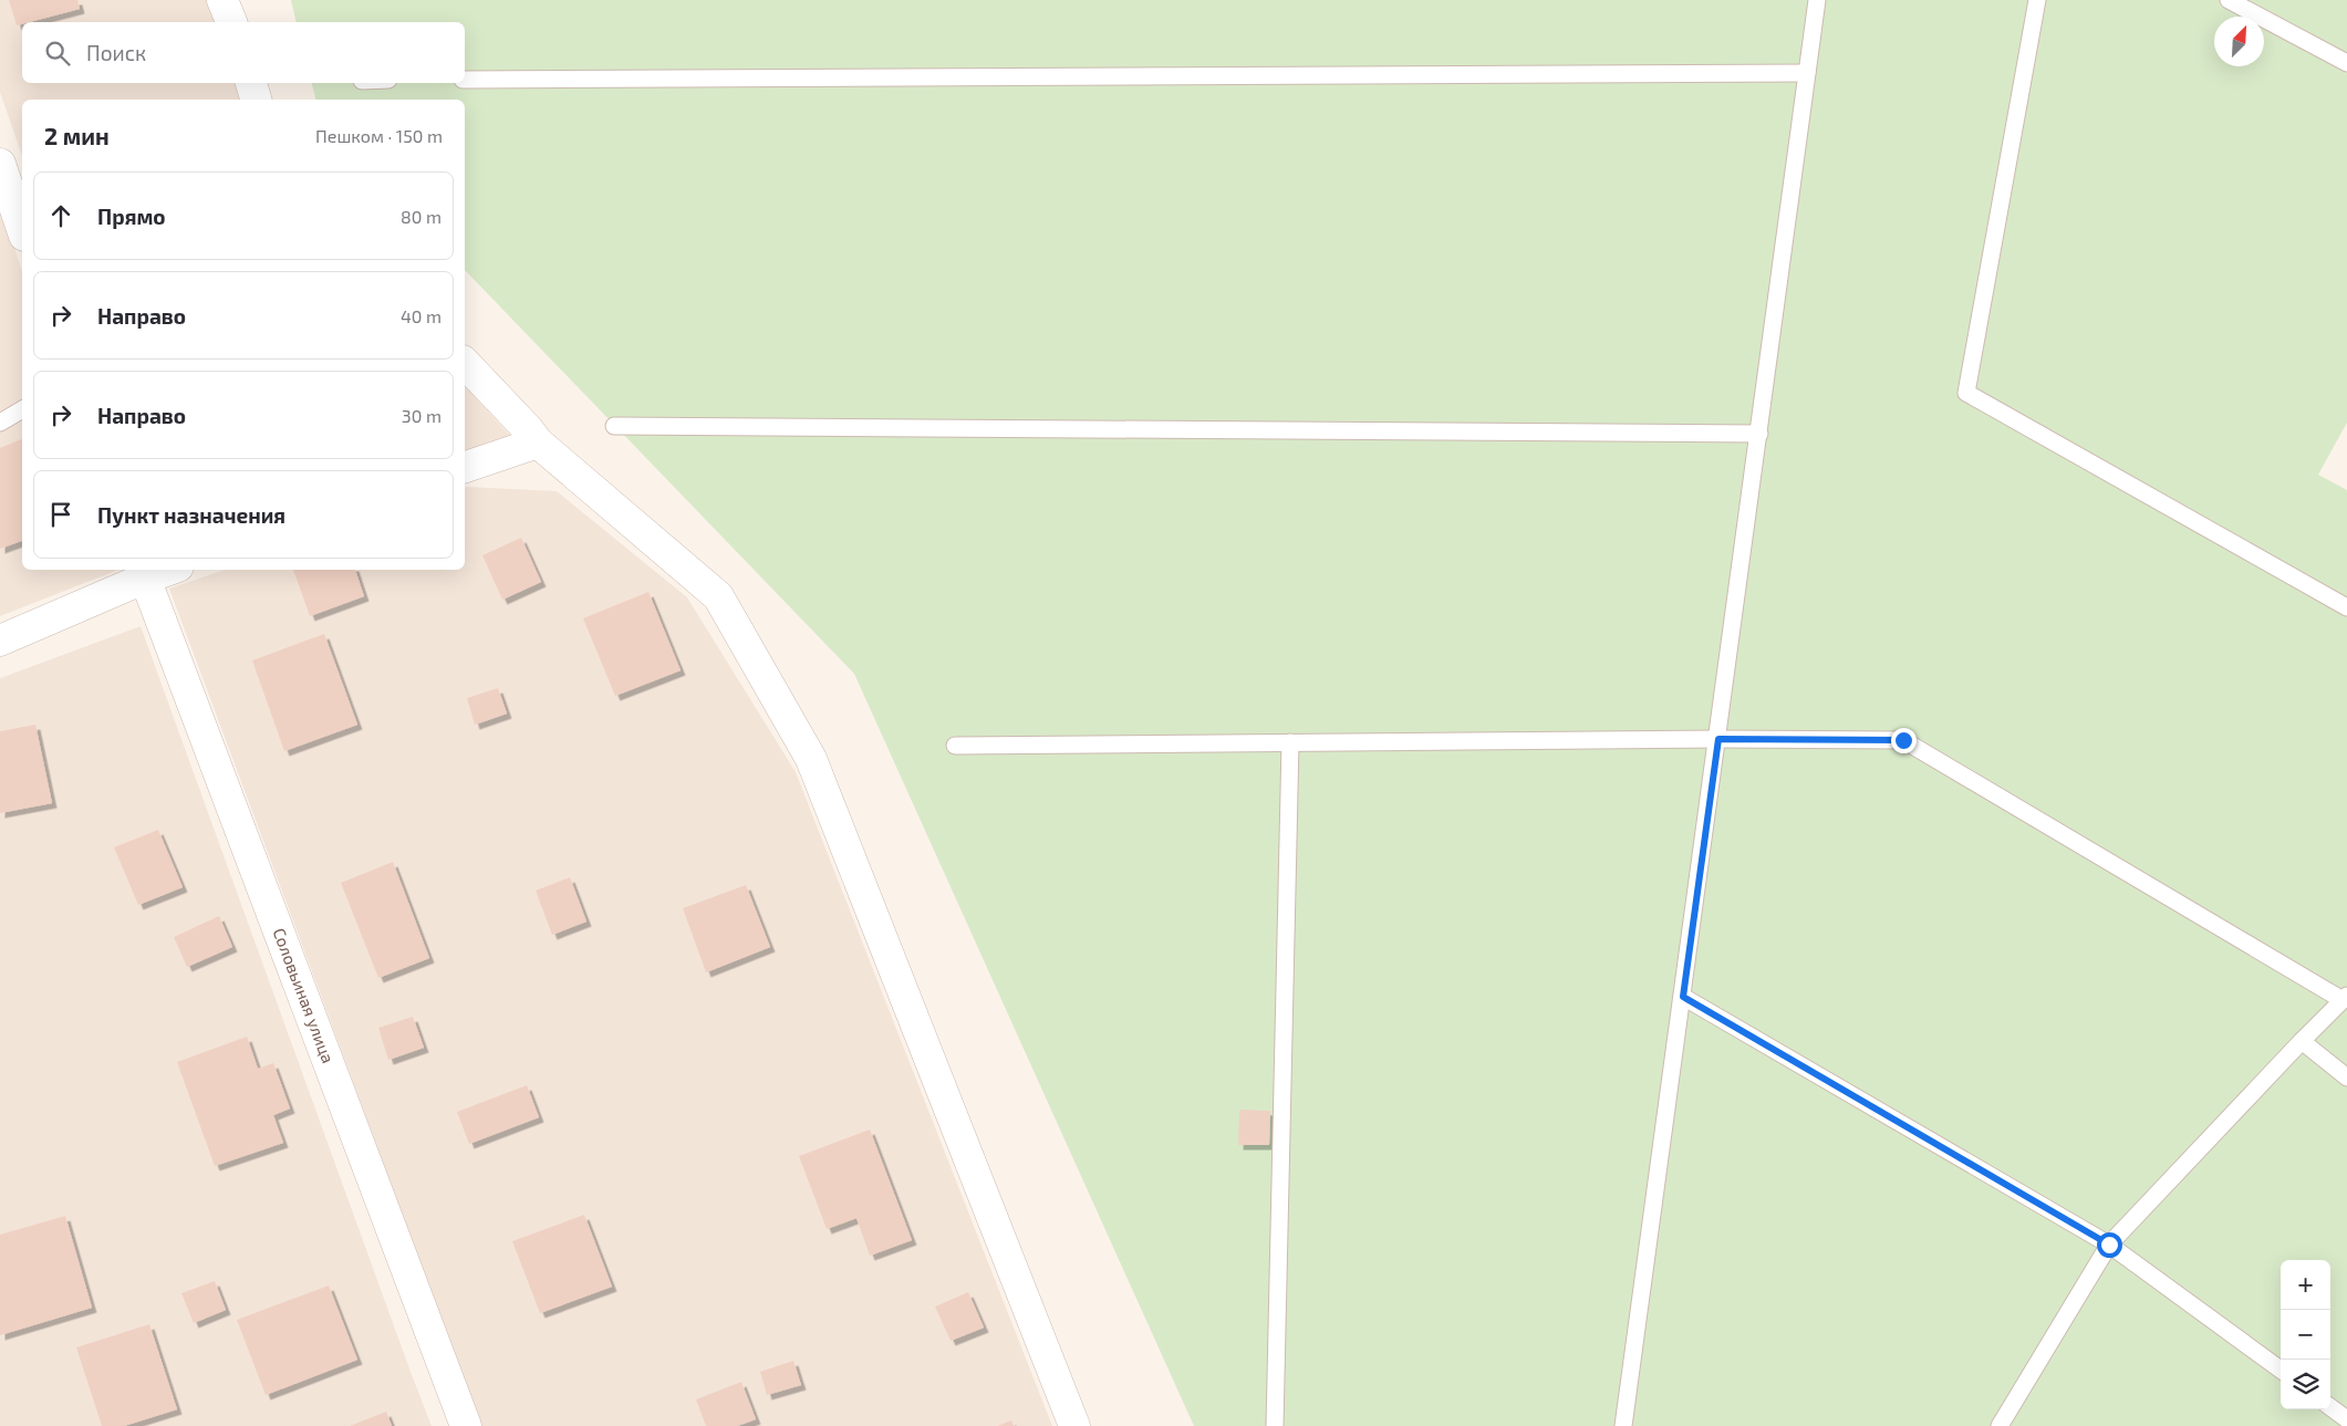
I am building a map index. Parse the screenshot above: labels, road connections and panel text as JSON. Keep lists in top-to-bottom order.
{
  "streets": {
    "street": ["Соловьиная улица"]
  },
  "north": "top right",
  "page": {
    "search": "Поиск",
    "heading": ["2 мин", "Пешком · 150 m"],
    "list": [
      ["Прямо", "80 m"],
      ["Направо", "40 m"],
      ["Направо", "30 m"],
      "Пункт назначения"
    ],
    "map_buttons": ["+", "−"]
  }
}
